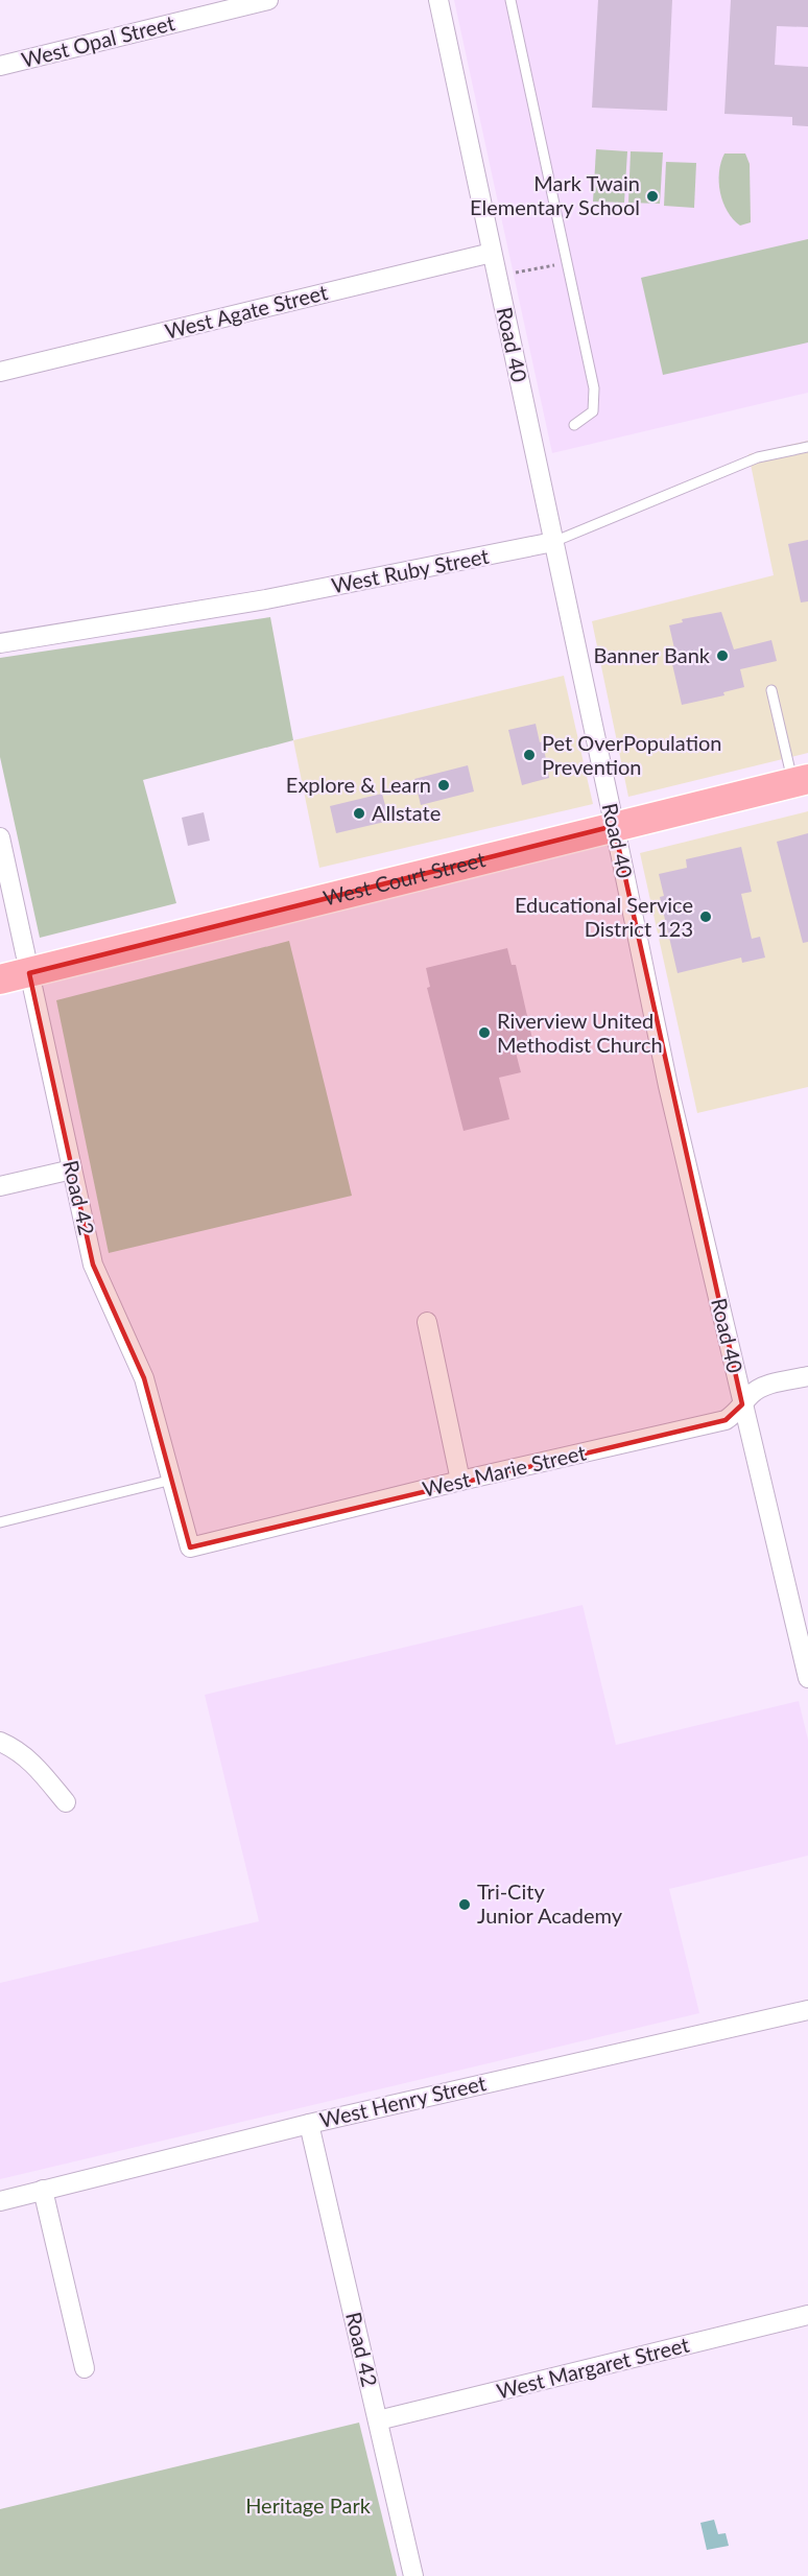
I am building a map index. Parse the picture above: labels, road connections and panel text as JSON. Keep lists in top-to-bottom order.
{
  "streets": {
    "main road": ["West Court Street"],
    "street": [
      "West Opal Street",
      "West Agate Street",
      "Road 40",
      "West Ruby Street",
      "Road 42",
      "West Marie Street",
      "West Henry Street",
      "West Margaret Street"
    ]
  },
  "crossings": [
    ["West Agate Street", "Road 40"],
    ["Road 40", "West Ruby Street"],
    ["Road 40", "West Court Street"],
    ["Road 40", "West Marie Street"],
    ["West Court Street", "Road 42"],
    ["Road 42", "West Marie Street"],
    ["Road 42", "West Henry Street"],
    ["Road 42", "West Margaret Street"]
  ],
  "parks": ["Heritage Park"],
  "places": [
    "Mark Twain Elementary School",
    "Banner Bank",
    "Pet OverPopulation Prevention",
    "Explore & Learn",
    "Allstate",
    "Educational Service District 123",
    "Riverview United Methodist Church",
    "Tri-City Junior Academy"
  ]
}
